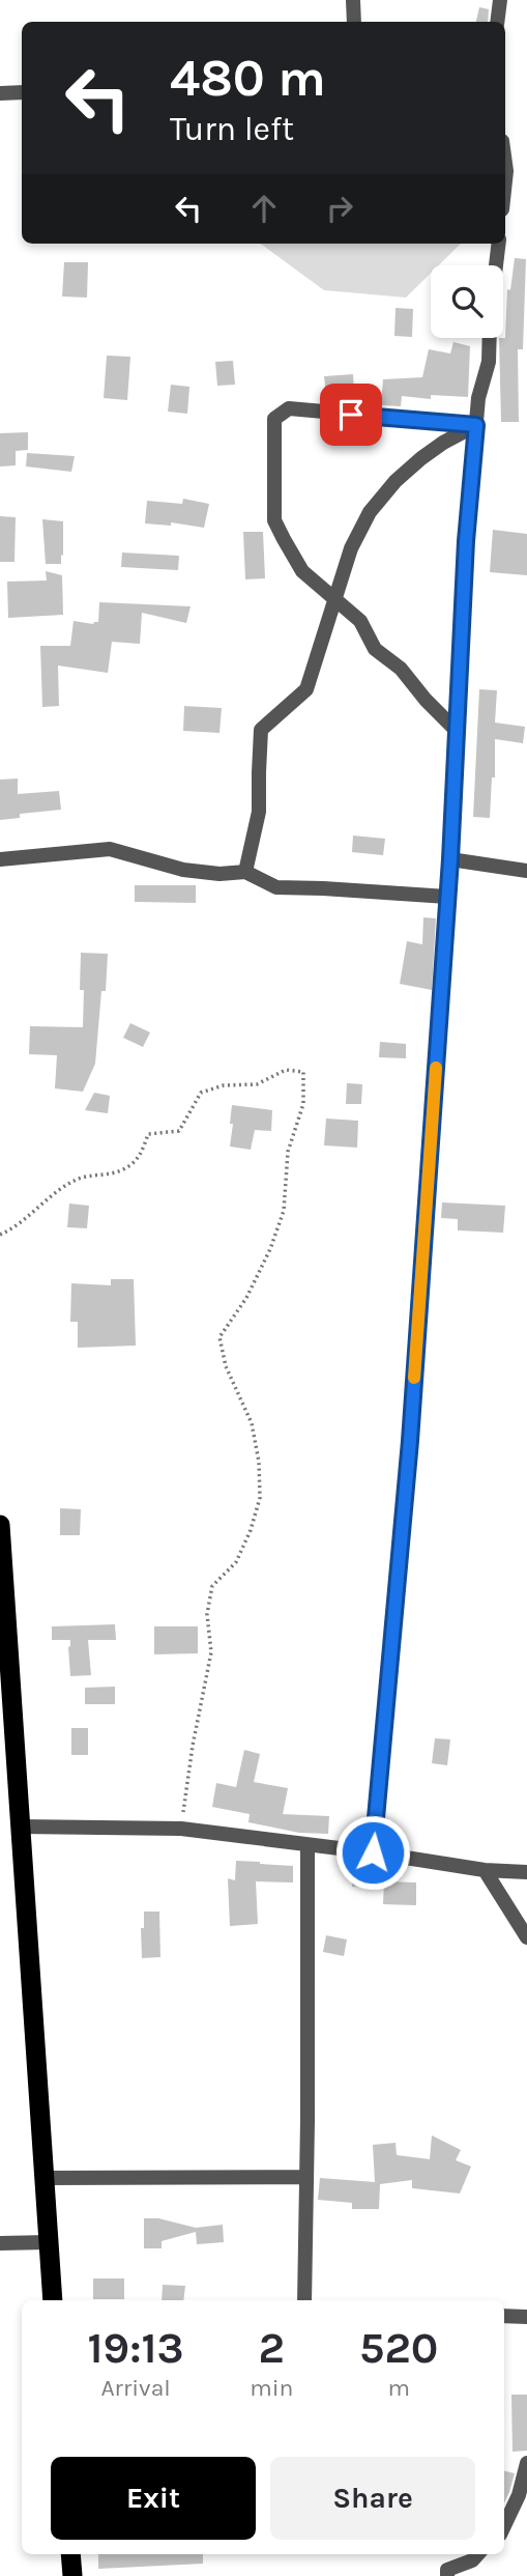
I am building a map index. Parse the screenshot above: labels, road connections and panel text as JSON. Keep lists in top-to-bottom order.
{
  "page": {
    "turn": ["480 m", "Turn left"],
    "eta": [
      "19:13",
      "Arrival",
      "2",
      "min",
      "520",
      "m"
    ],
    "buttons": ["Exit", "Share"]
  }
}
